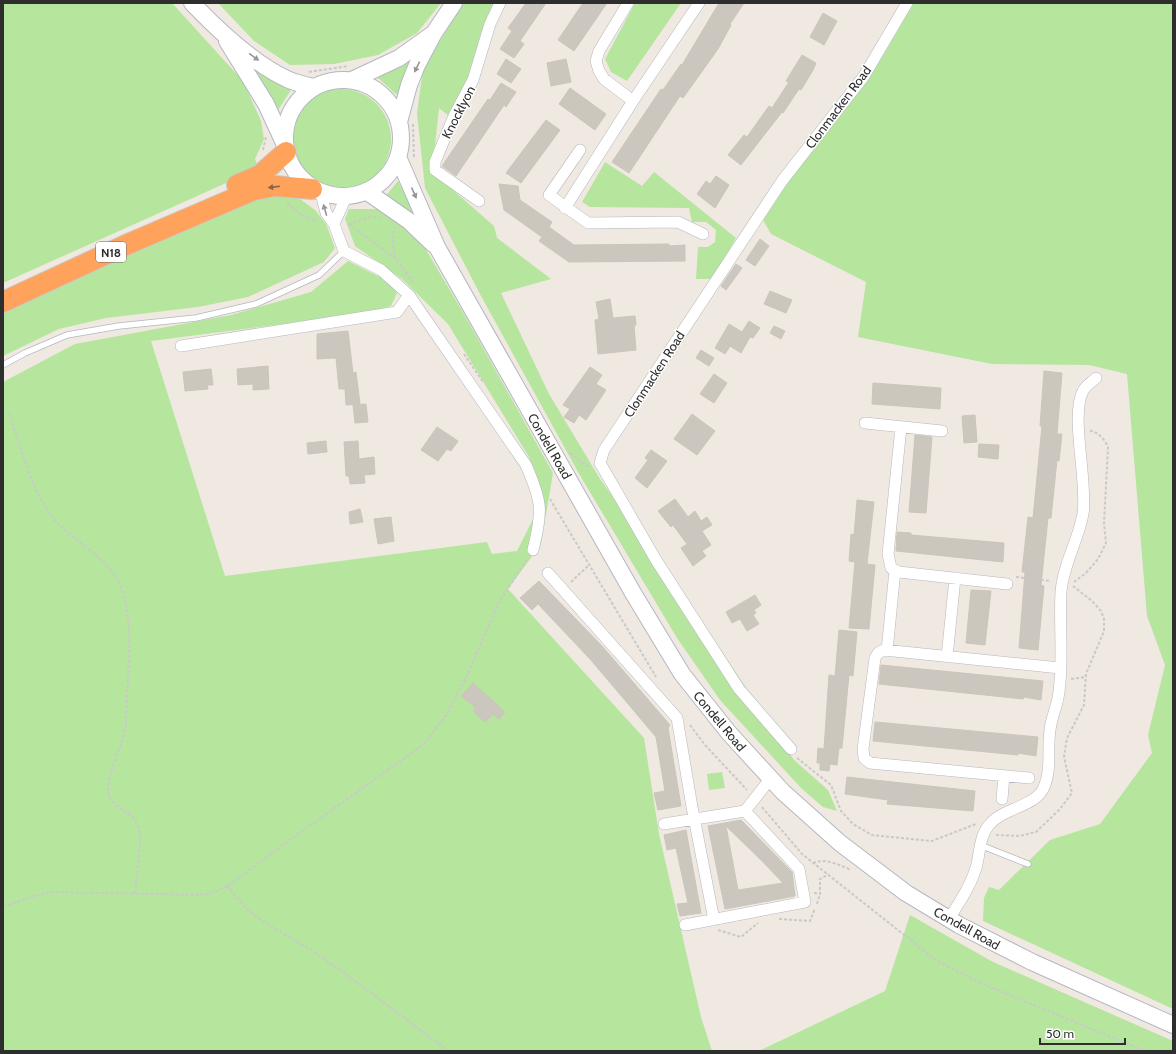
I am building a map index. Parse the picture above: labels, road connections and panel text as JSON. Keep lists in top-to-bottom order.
{
  "streets": {
    "highway": ["N18"],
    "main road": ["Condell Road"],
    "street": ["Clonmacken Road", "Knocklyon"]
  },
  "scale_bar": "50 m"
}
